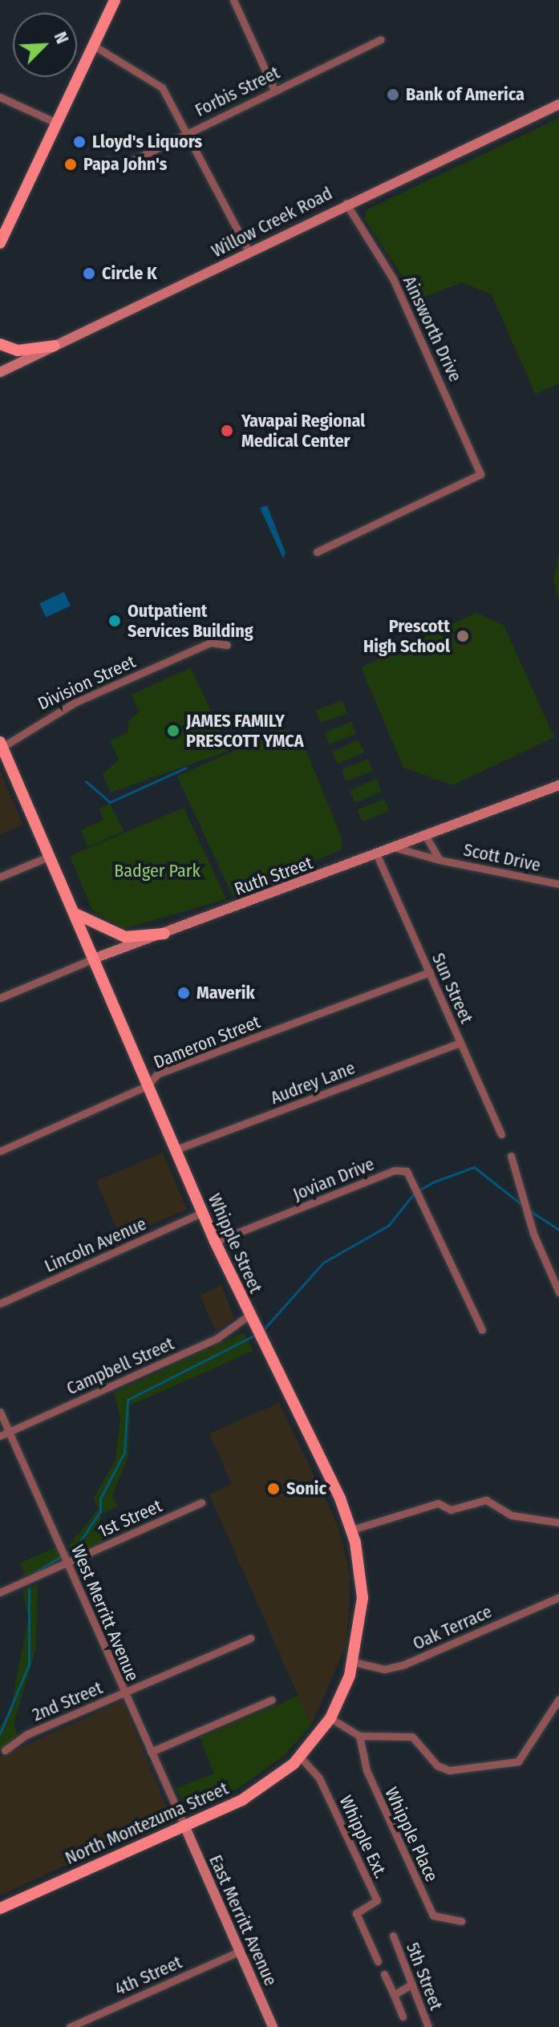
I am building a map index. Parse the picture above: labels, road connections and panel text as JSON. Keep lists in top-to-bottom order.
{
  "streets": {
    "main road": ["Whipple Street", "North Montezuma Street"],
    "street": [
      "Forbis Street",
      "Willow Creek Road",
      "Ainsworth Drive",
      "Division Street",
      "Scott Drive",
      "Ruth Street",
      "Sun Street",
      "Dameron Street",
      "Audrey Lane",
      "Jovian Drive",
      "Lincoln Avenue",
      "Campbell Street",
      "1st Street",
      "West Merritt Avenue",
      "Oak Terrace",
      "2nd Street",
      "Whipple Place",
      "Whipple Ext.",
      "East Merritt Avenue",
      "4th Street",
      "5th Street"
    ]
  },
  "crossings": [
    ["Willow Creek Road", "Ainsworth Drive"],
    ["Division Street", "Whipple Street"],
    ["Scott Drive", "Ruth Street"],
    ["Ruth Street", "Sun Street"],
    ["Ruth Street", "Whipple Street"],
    ["Sun Street", "Dameron Street"],
    ["Sun Street", "Audrey Lane"],
    ["Dameron Street", "Whipple Street"],
    ["Audrey Lane", "Whipple Street"],
    ["Jovian Drive", "Whipple Street"],
    ["Whipple Street", "Lincoln Avenue"],
    ["Whipple Street", "Campbell Street"],
    ["Whipple Street", "Oak Terrace"],
    ["Whipple Street", "North Montezuma Street"],
    ["Whipple Street", "Whipple Ext."],
    ["Campbell Street", "West Merritt Avenue"],
    ["1st Street", "West Merritt Avenue"],
    ["West Merritt Avenue", "2nd Street"],
    ["West Merritt Avenue", "North Montezuma Street"],
    ["West Merritt Avenue", "East Merritt Avenue"],
    ["North Montezuma Street", "Whipple Ext."],
    ["North Montezuma Street", "East Merritt Avenue"],
    ["East Merritt Avenue", "4th Street"]
  ],
  "parks": ["Badger Park"],
  "places": [
    "Bank of America",
    "Lloyd's Liquors",
    "Papa John's",
    "Circle K",
    "Yavapai Regional Medical Center",
    "Outpatient Services Building",
    "Prescott High School",
    "JAMES FAMILY PRESCOTT YMCA",
    "Maverik",
    "Sonic"
  ],
  "north": "top right"
}
